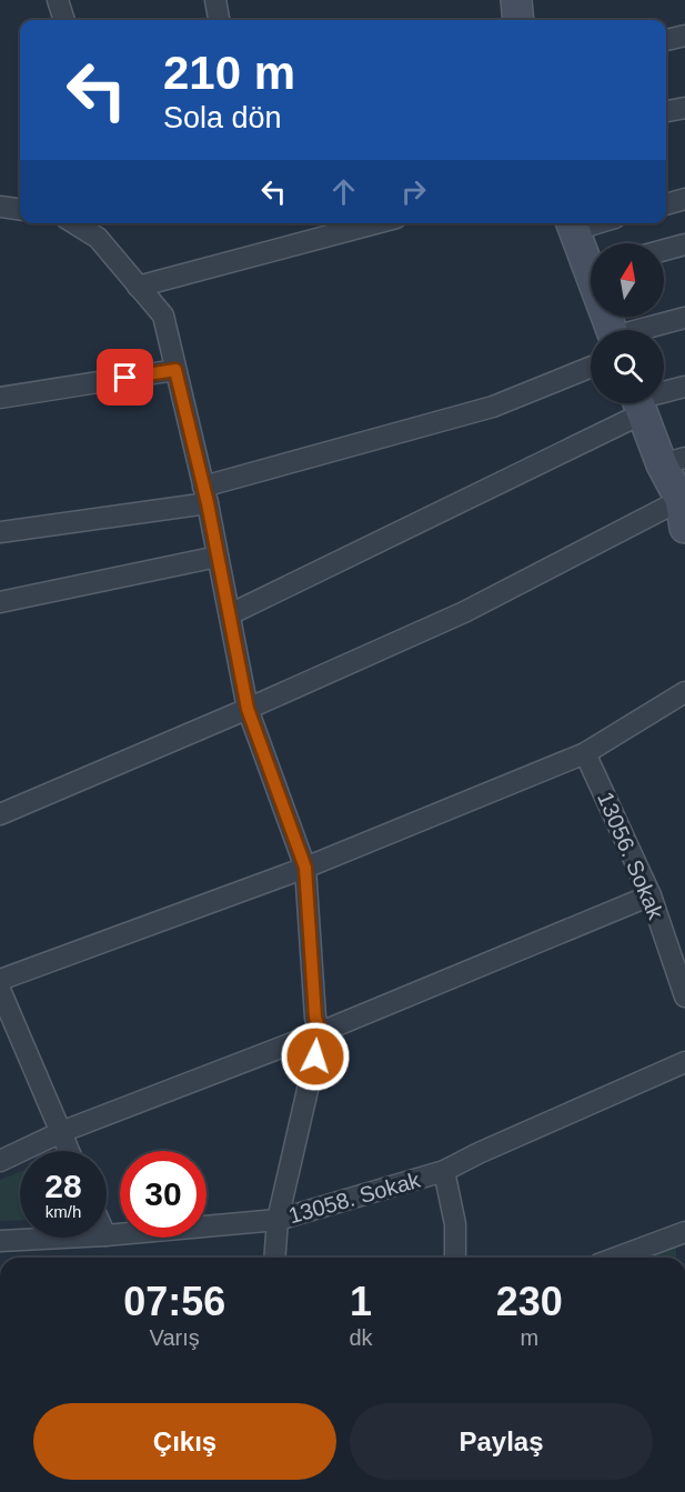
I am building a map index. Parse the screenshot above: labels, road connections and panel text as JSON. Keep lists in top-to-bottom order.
{
  "streets": {
    "street": ["13056. Sokak", "13058. Sokak"]
  },
  "north": "top",
  "page": {
    "turn": ["210 m", "Sola dön"],
    "speed": "28 km/h",
    "limit": "30",
    "eta": [
      "07:56",
      "Varış",
      "1",
      "dk",
      "230",
      "m"
    ],
    "buttons": ["Çıkış", "Paylaş"]
  }
}
